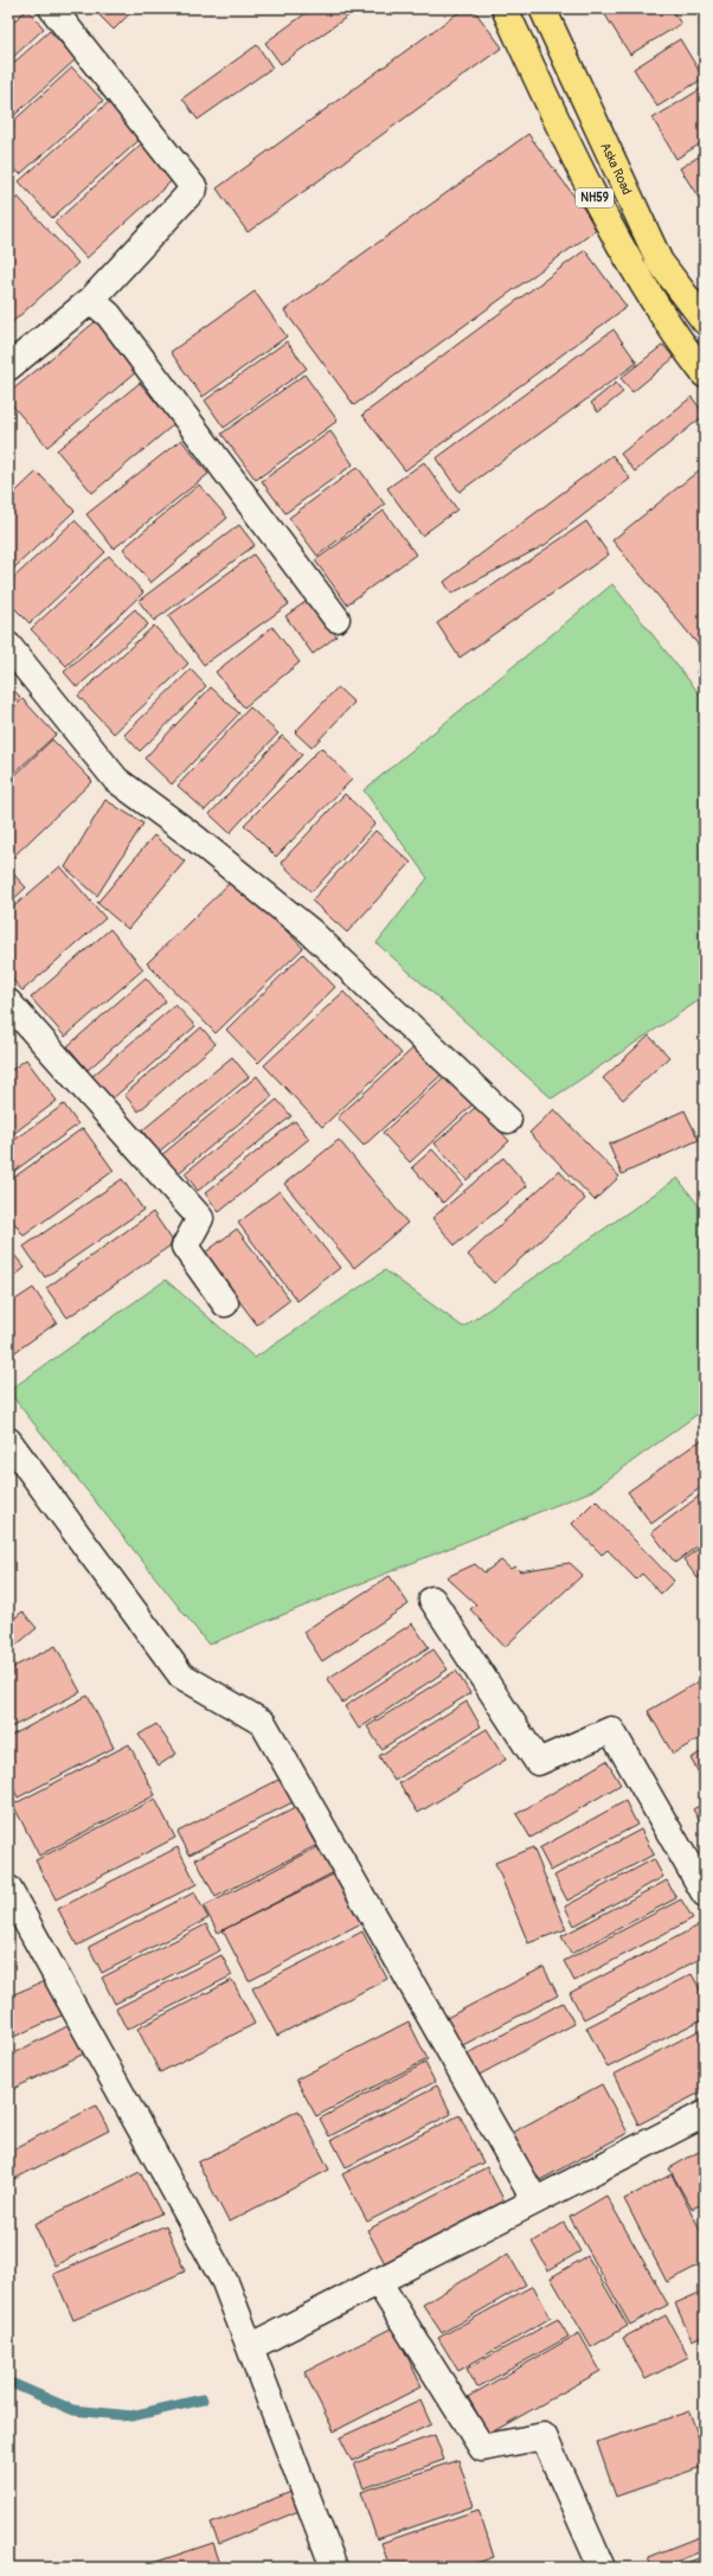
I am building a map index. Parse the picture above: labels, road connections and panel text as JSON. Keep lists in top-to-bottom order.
{
  "streets": {
    "highway": ["Aska Road", "NH59"]
  }
}
